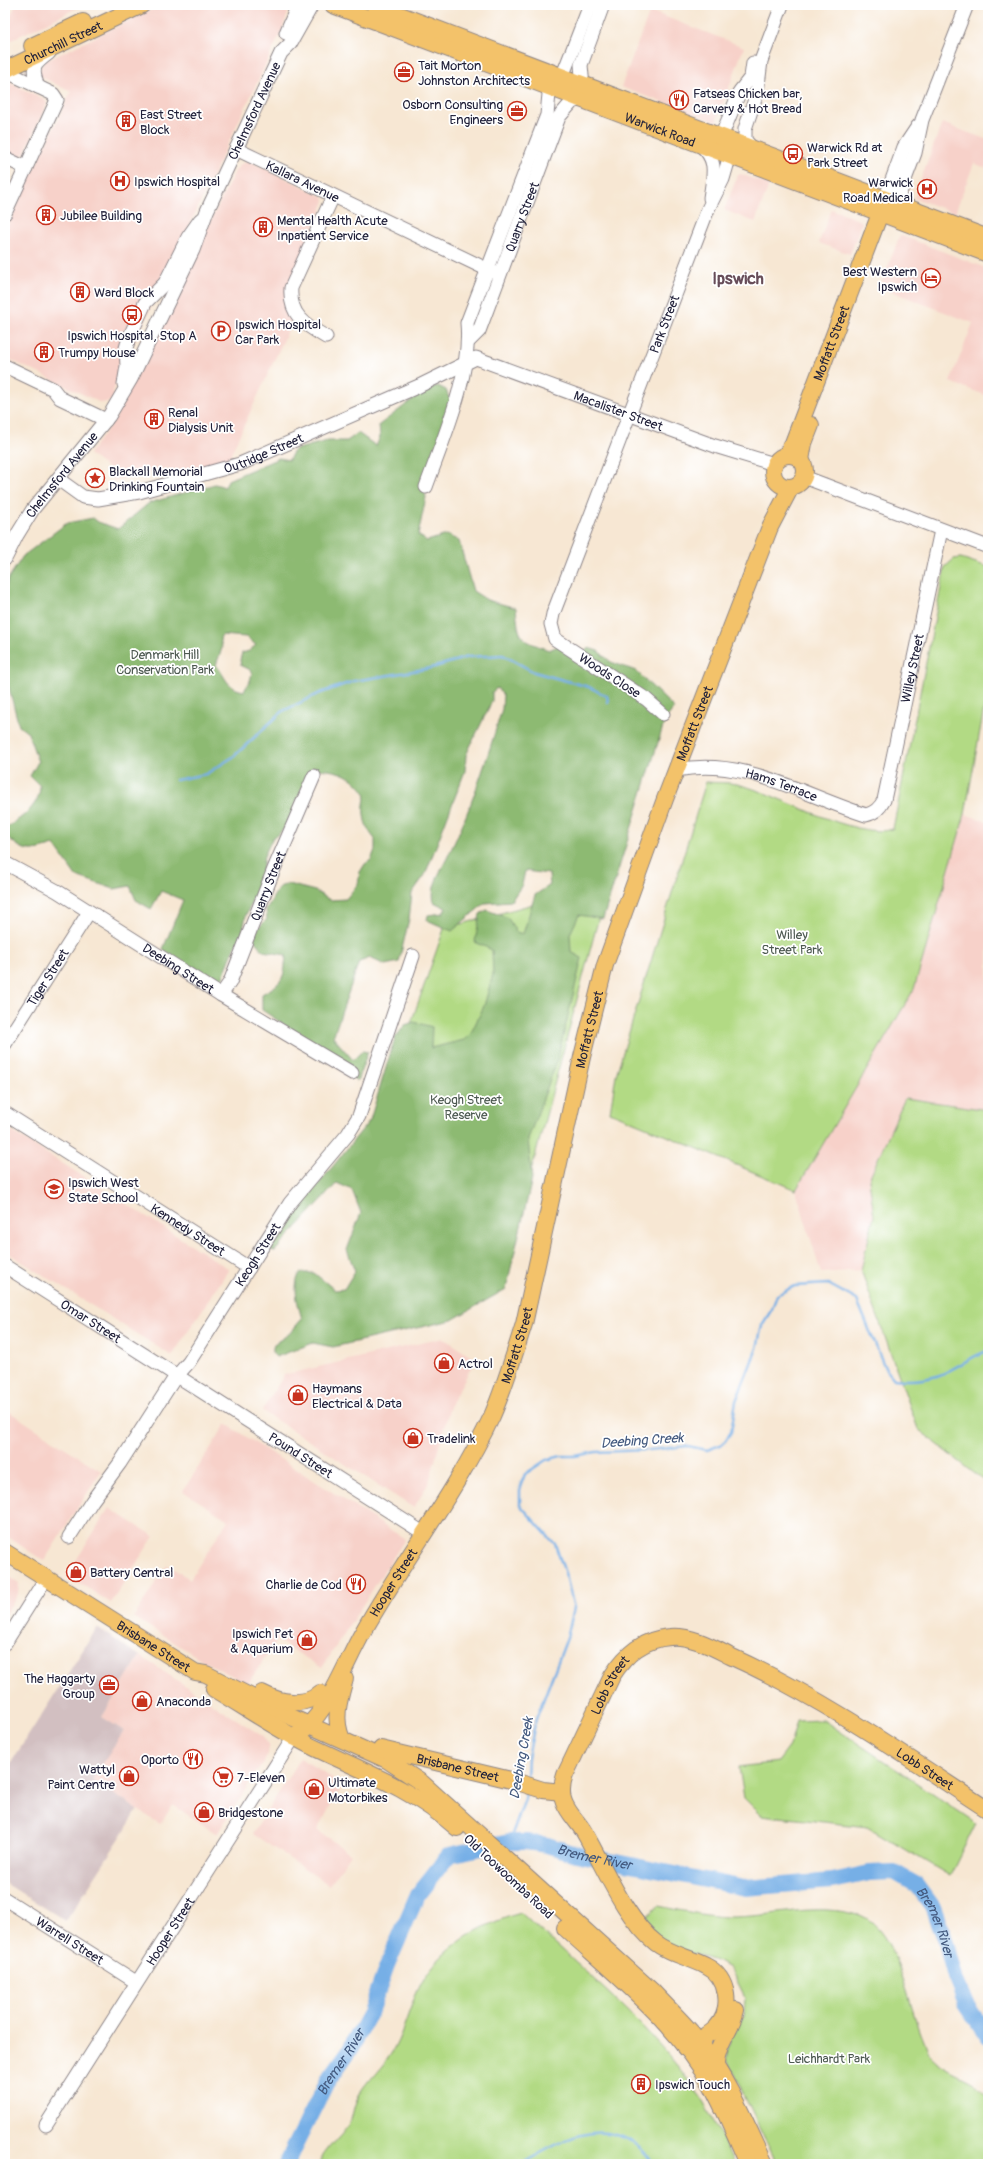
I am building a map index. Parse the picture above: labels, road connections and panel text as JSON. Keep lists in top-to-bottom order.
{
  "streets": {
    "main road": [
      "Churchill Street",
      "Warwick Road",
      "Moffatt Street",
      "Hooper Street",
      "Brisbane Street",
      "Lobb Street",
      "Old Toowoomba Road"
    ],
    "street": [
      "Chelmsford Avenue",
      "Kallara Avenue",
      "Quarry Street",
      "Park Street",
      "Macalister Street",
      "Outridge Street",
      "Willey Street",
      "Woods Close",
      "Hams Terrace",
      "Deebing Street",
      "Tiger Street",
      "Kennedy Street",
      "Keogh Street",
      "Omar Street",
      "Pound Street",
      "Warrell Street"
    ]
  },
  "crossings": [
    ["Chelmsford Avenue", "Kallara Avenue"],
    ["Chelmsford Avenue", "Outridge Street"],
    ["Warwick Road", "Quarry Street"],
    ["Warwick Road", "Park Street"],
    ["Warwick Road", "Moffatt Street"],
    ["Kallara Avenue", "Quarry Street"],
    ["Quarry Street", "Macalister Street"],
    ["Quarry Street", "Outridge Street"],
    ["Quarry Street", "Deebing Street"],
    ["Park Street", "Macalister Street"],
    ["Park Street", "Woods Close"],
    ["Moffatt Street", "Macalister Street"],
    ["Moffatt Street", "Hams Terrace"],
    ["Moffatt Street", "Pound Street"],
    ["Moffatt Street", "Hooper Street"],
    ["Macalister Street", "Outridge Street"],
    ["Willey Street", "Hams Terrace"],
    ["Deebing Street", "Tiger Street"],
    ["Kennedy Street", "Keogh Street"],
    ["Keogh Street", "Omar Street"],
    ["Keogh Street", "Pound Street"],
    ["Omar Street", "Pound Street"],
    ["Pound Street", "Hooper Street"],
    ["Hooper Street", "Brisbane Street"],
    ["Hooper Street", "Old Toowoomba Road"],
    ["Hooper Street", "Warrell Street"],
    ["Brisbane Street", "Lobb Street"],
    ["Brisbane Street", "Old Toowoomba Road"]
  ],
  "districts": ["Ipswich"],
  "water": ["Deebing Creek", "Bremer River"],
  "parks": [
    "Denmark Hill Conservation Park",
    "Willey Street Park",
    "Keogh Street Reserve",
    "Leichhardt Park"
  ],
  "places": {
    "office": ["Tait Morton Johnston Architects", "Osborn Consulting Engineers", "The Haggarty Group"],
    "restaurant": ["Fatseas Chicken bar, Carvery & Hot Bread", "Charlie de Cod", "Oporto"],
    "building": [
      "East Street Block",
      "Jubilee Building",
      "Mental Health Acute Inpatient Service",
      "Ward Block",
      "Trumpy House",
      "Renal Dialysis Unit",
      "Ipswich Touch"
    ],
    "bus stop": ["Warwick Rd at Park Street", "Ipswich Hospital, Stop A"],
    "hospital": ["Ipswich Hospital", "Warwick Road Medical"],
    "hotel": ["Best Western Ipswich"],
    "parking": ["Ipswich Hospital Car Park"],
    "place": ["Blackall Memorial Drinking Fountain"],
    "school or university": ["Ipswich West State School"],
    "shop": [
      "Actrol",
      "Haymans Electrical & Data",
      "Tradelink",
      "Battery Central",
      "Ipswich Pet & Aquarium",
      "Anaconda",
      "Wattyl Paint Centre",
      "Ultimate Motorbikes",
      "Bridgestone"
    ],
    "supermarket": ["7-Eleven"]
  }
}
